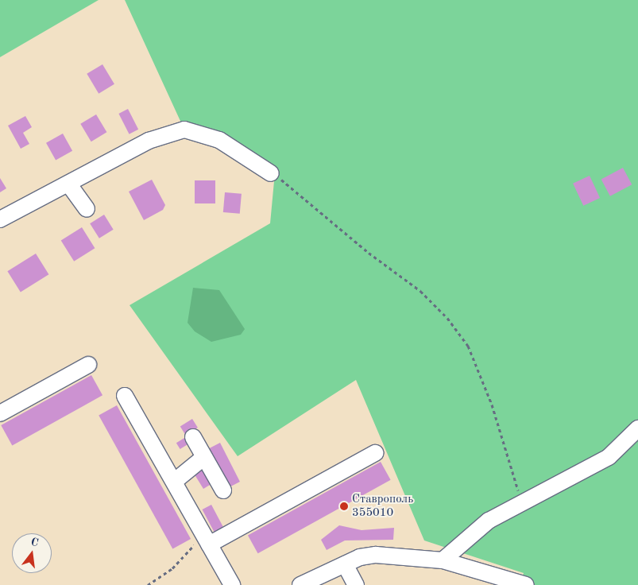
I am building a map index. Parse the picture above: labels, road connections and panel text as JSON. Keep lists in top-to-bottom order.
{
  "places": ["Ставрополь 355010"],
  "north": "top"
}
